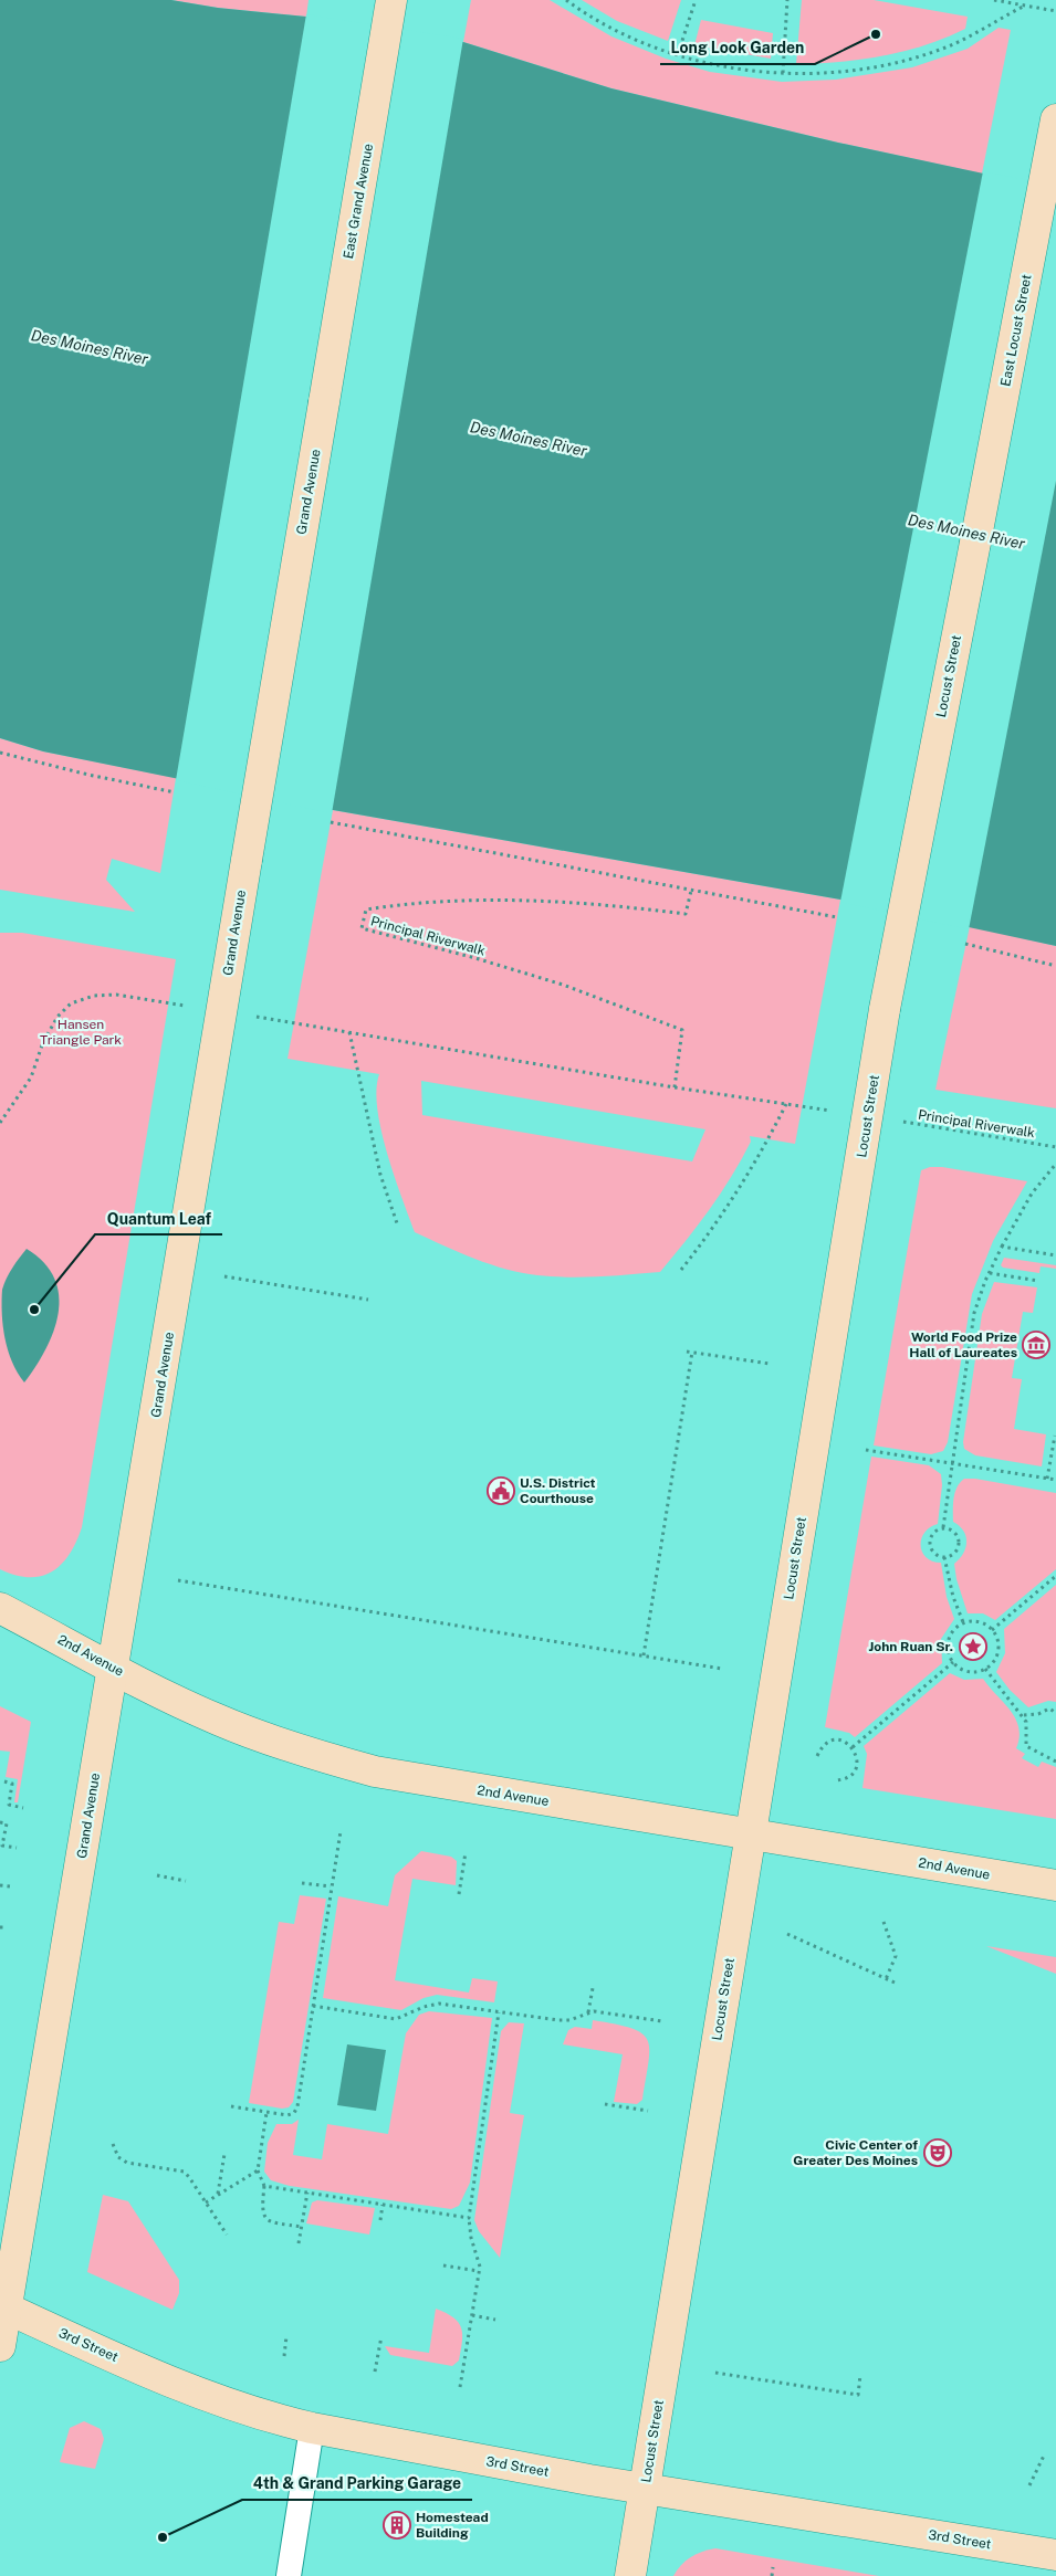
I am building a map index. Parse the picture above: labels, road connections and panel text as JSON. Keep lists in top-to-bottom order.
{
  "streets": {
    "main road": [
      "East Grand Avenue",
      "East Locust Street",
      "Grand Avenue",
      "Locust Street",
      "2nd Avenue",
      "3rd Street"
    ],
    "path": ["Principal Riverwalk"]
  },
  "crossings": [
    ["East Grand Avenue", "Grand Avenue"],
    ["East Locust Street", "Locust Street"],
    ["Grand Avenue", "2nd Avenue"],
    ["Grand Avenue", "3rd Street"],
    ["Locust Street", "2nd Avenue"],
    ["Locust Street", "3rd Street"]
  ],
  "water": ["Des Moines River"],
  "parks": ["Hansen Triangle Park"],
  "places": {
    "other": ["Long Look Garden", "Quantum Leaf", "4th & Grand Parking Garage"],
    "museum": ["World Food Prize Hall of Laureates"],
    "public building": ["U.S. District Courthouse"],
    "place": ["John Ruan Sr."],
    "theatre": ["Civic Center of Greater Des Moines"],
    "building": ["Homestead Building"]
  }
}
